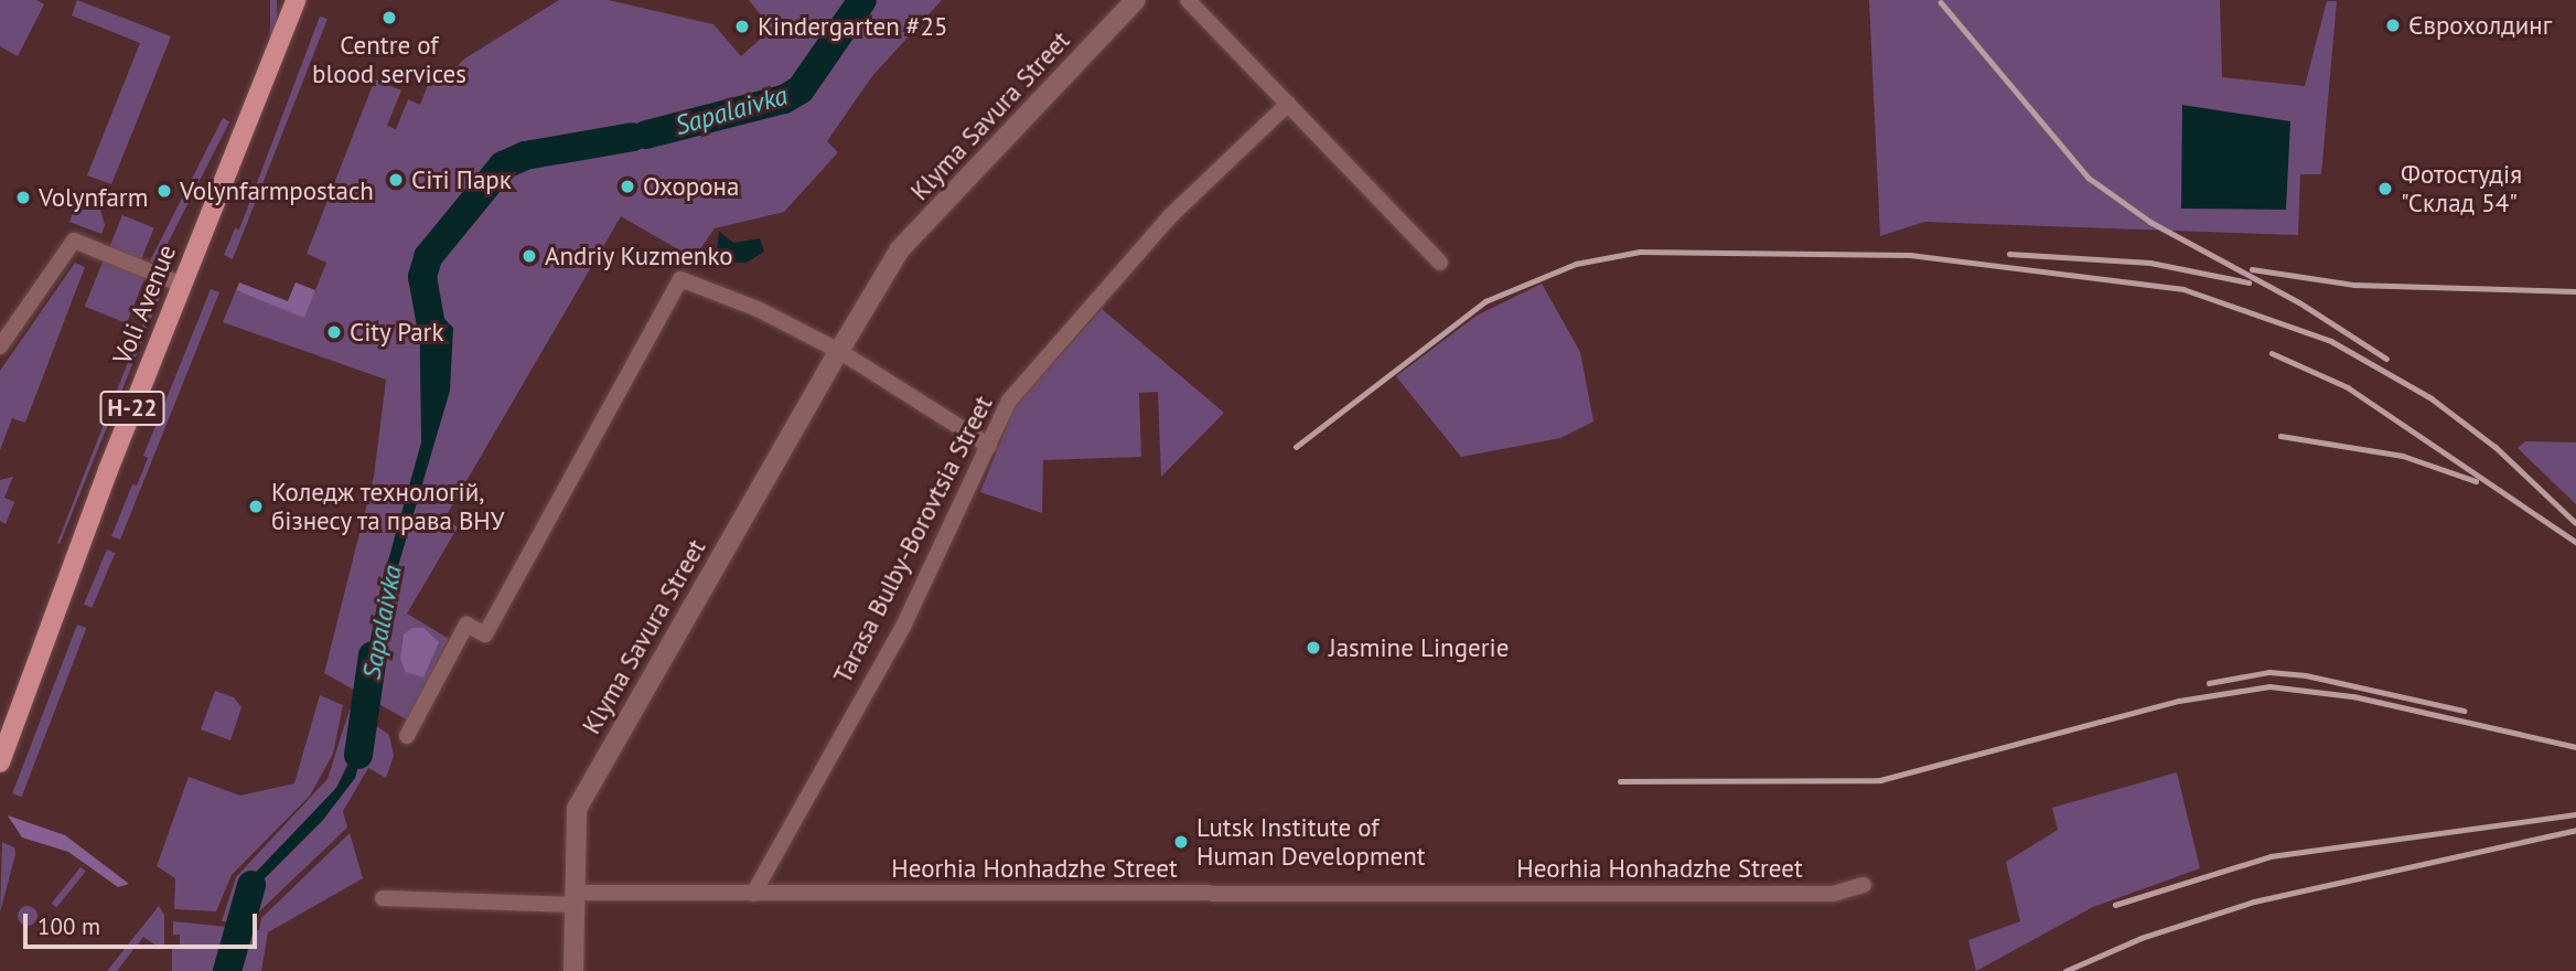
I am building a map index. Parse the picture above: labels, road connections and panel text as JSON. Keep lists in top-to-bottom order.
{
  "streets": {
    "main road": ["Voli Avenue", "Н-22"],
    "street": ["Klyma Savura Street", "Tarasa Bulby-Borovtsia Street", "Heorhia Honhadzhe Street"]
  },
  "crossings": [
    ["Klyma Savura Street", "Heorhia Honhadzhe Street"],
    ["Tarasa Bulby-Borovtsia Street", "Heorhia Honhadzhe Street"]
  ],
  "water": ["Sapalaivka"],
  "places": [
    "Centre of blood services",
    "Єврохолдинг",
    "Kindergarten #25",
    "Сіті Парк",
    "Охорона",
    "Фотостудія \"Склад 54\"",
    "Volynfarmpostach",
    "Volynfarm",
    "Andriy Kuzmenko",
    "City Park",
    "Коледж технологій, бізнесу та права ВНУ",
    "Jasmine Lingerie",
    "Lutsk Institute of Human Development"
  ],
  "scale_bar": "100 m"
}
